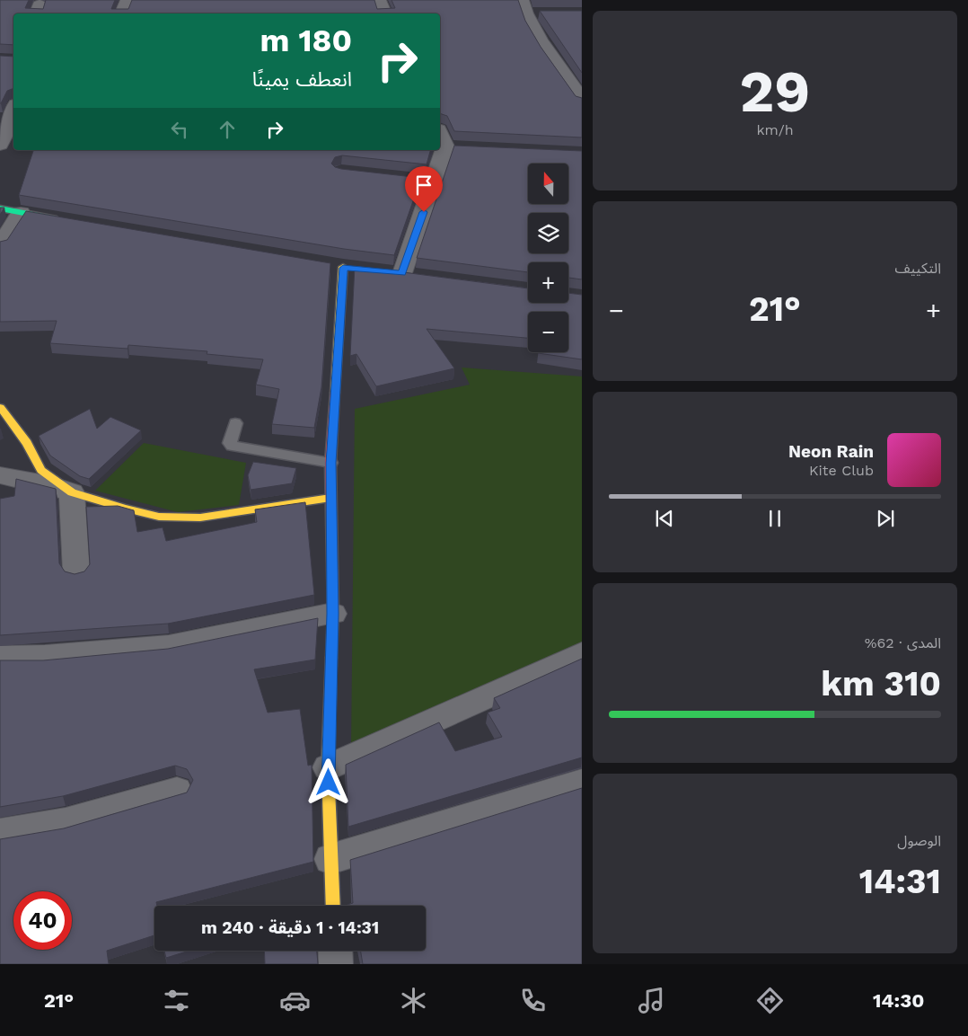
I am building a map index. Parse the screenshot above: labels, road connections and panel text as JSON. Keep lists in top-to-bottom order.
{
  "north": "top",
  "page": {
    "tile": [
      ["29", "km/h"],
      "التكييف",
      ["المدى · 62%", "310 km"],
      ["الوصول", "14:31"]
    ],
    "turn": ["180 m", "انعطف يمينًا"],
    "map_buttons": ["+", "−"],
    "heat": ["−", "21°", "+"],
    "song": ["Neon Rain", "Kite Club"],
    "limit": "40",
    "trip": "14:31 · 1 دقيقة · 240 m",
    "tabs": ["14:30", "21°"]
  }
}
